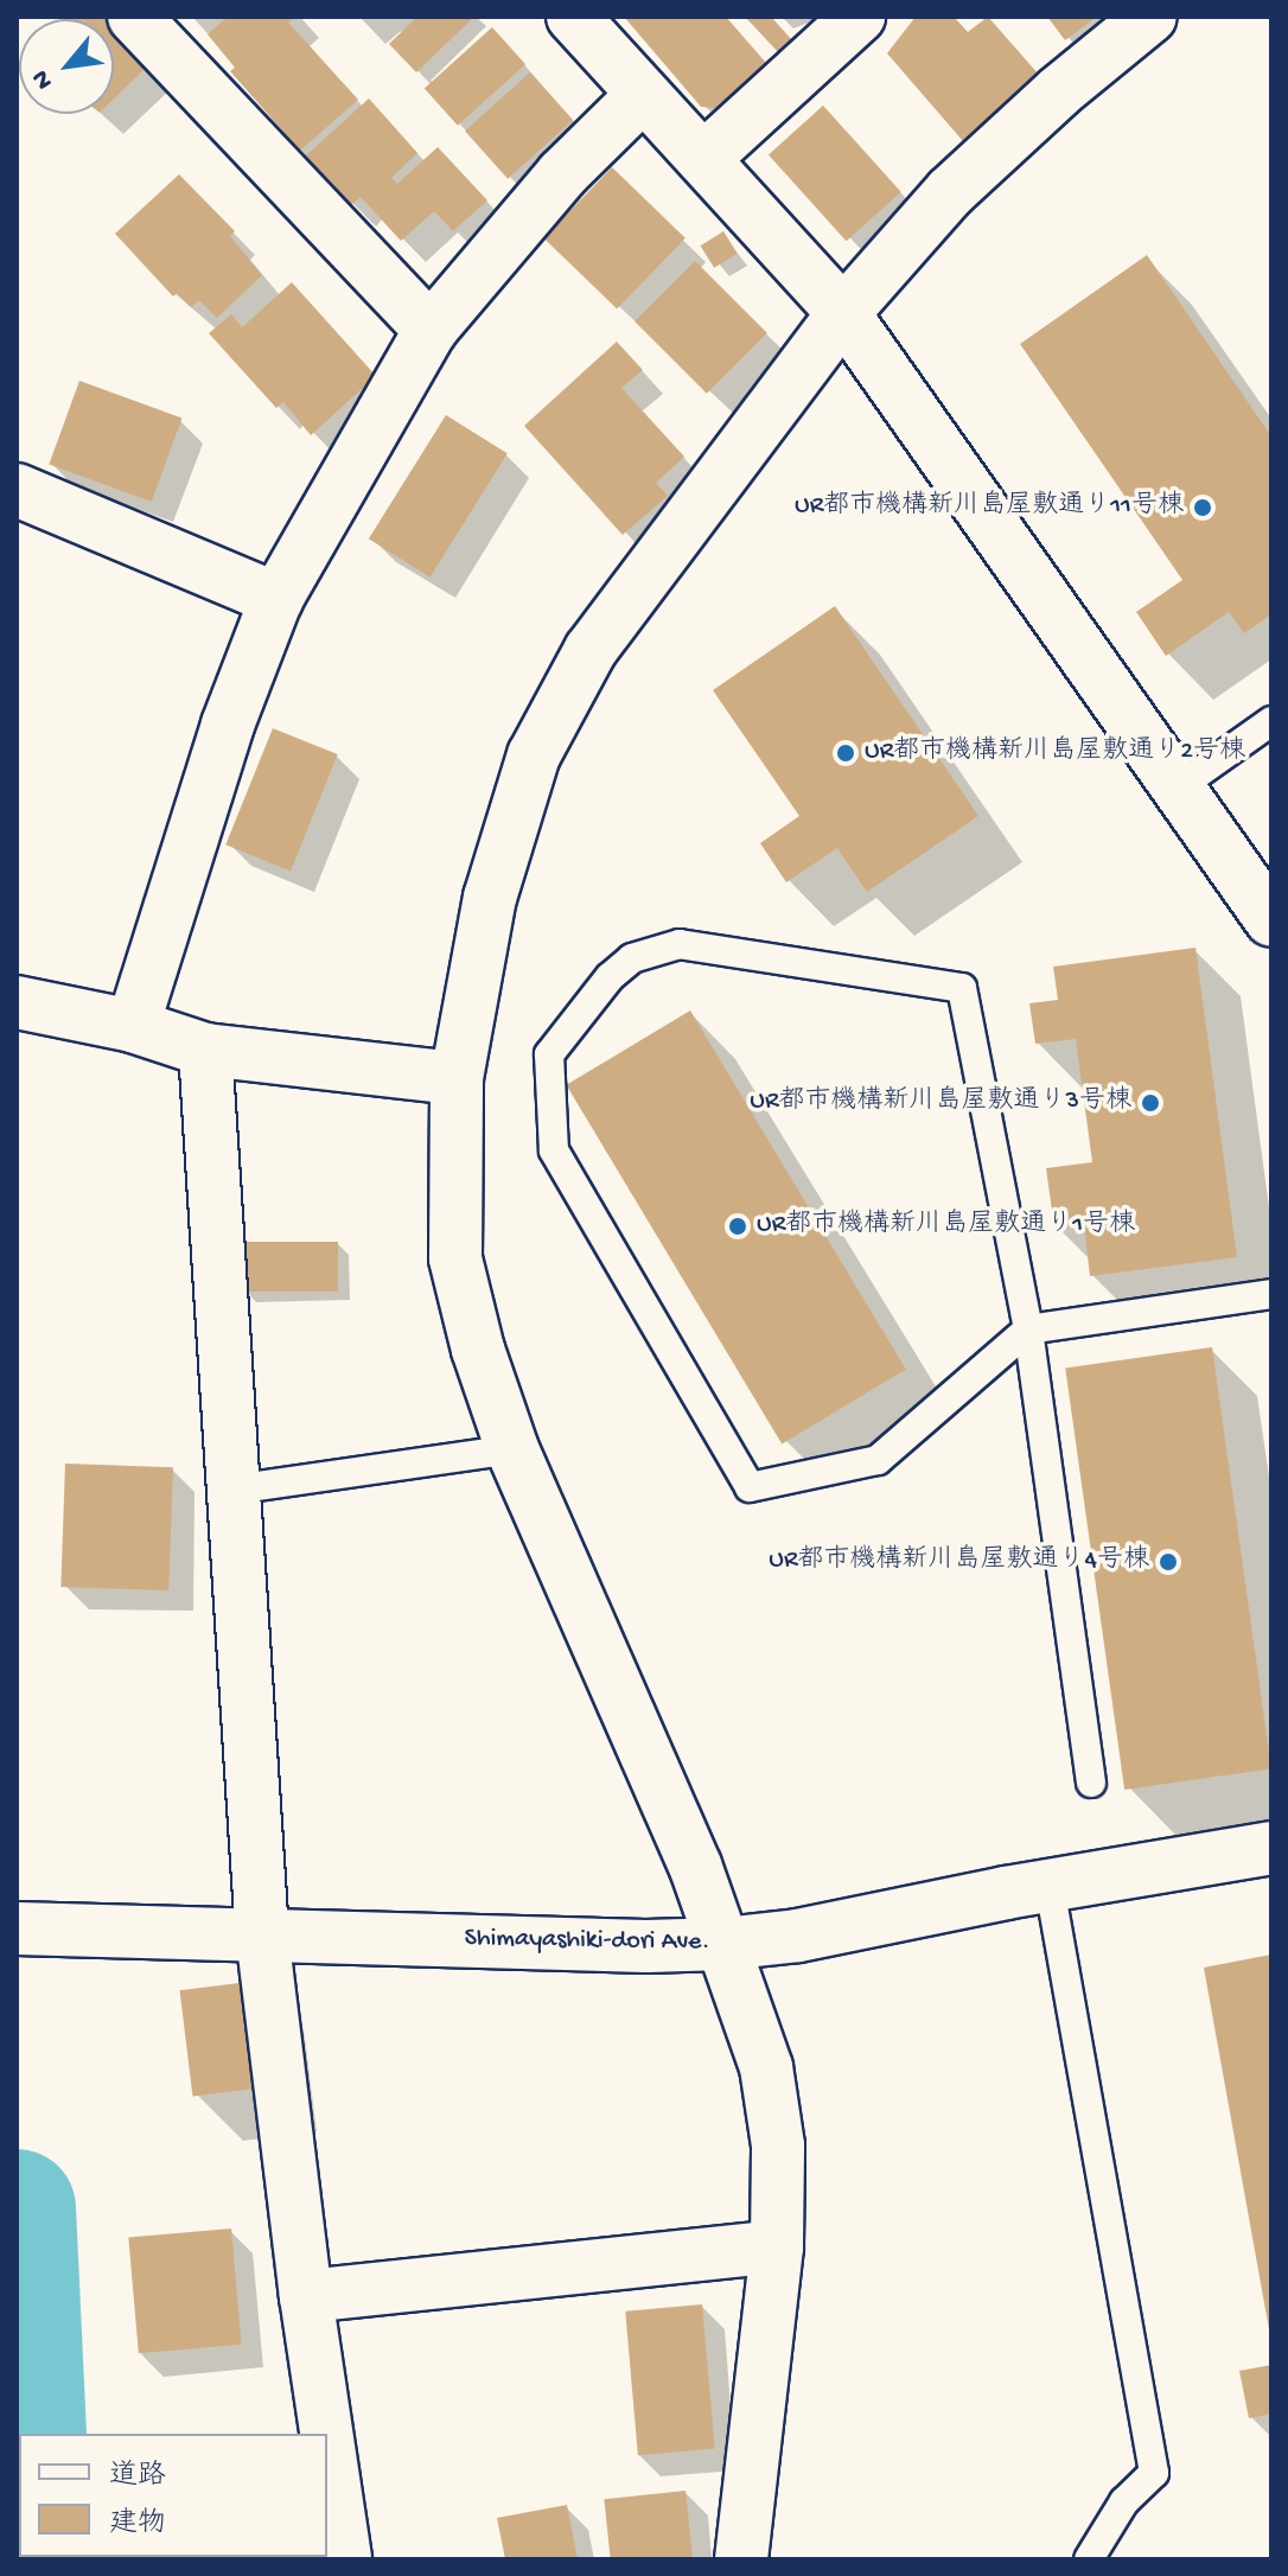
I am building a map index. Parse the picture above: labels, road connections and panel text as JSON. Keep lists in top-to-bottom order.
{
  "streets": {
    "street": ["Shimayashiki-dori Ave."]
  },
  "places": [
    "UR都市機構新川島屋敷通り11号棟",
    "UR都市機構新川島屋敷通り2号棟",
    "UR都市機構新川島屋敷通り3号棟",
    "UR都市機構新川島屋敷通り1号棟",
    "UR都市機構新川島屋敷通り4号棟"
  ],
  "legend": ["道路", "建物"],
  "north": "bottom left"
}
